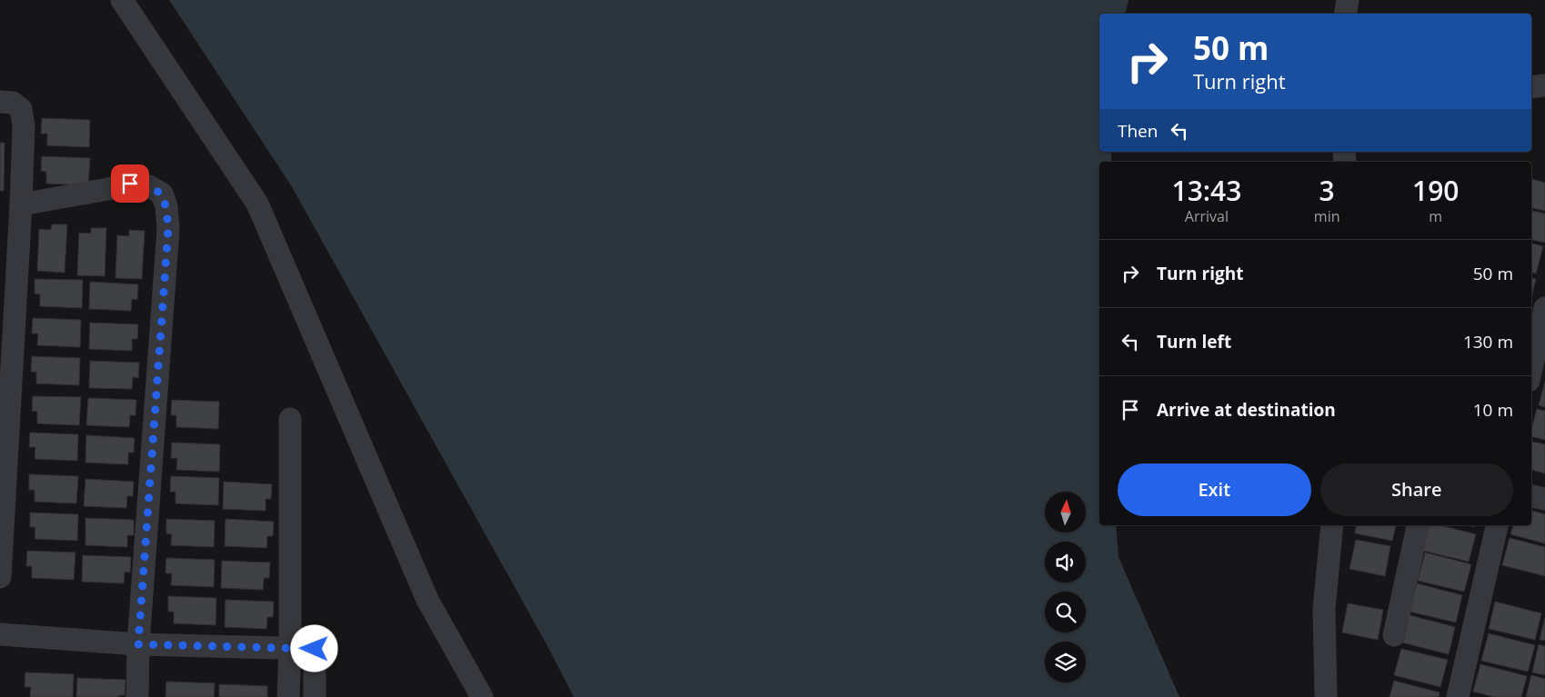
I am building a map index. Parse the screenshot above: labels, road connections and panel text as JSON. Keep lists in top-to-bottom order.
{
  "north": "top",
  "page": {
    "turn": ["50 m", "Turn right"],
    "then": "Then",
    "eta": [
      "13:43",
      "Arrival",
      "3",
      "min",
      "190",
      "m"
    ],
    "list": [
      {
        "name": "Turn right",
        "value": "50 m"
      },
      {
        "name": "Turn left",
        "value": "130 m"
      },
      {
        "name": "Arrive at destination",
        "value": "10 m"
      }
    ],
    "buttons": ["Exit", "Share"]
  }
}
